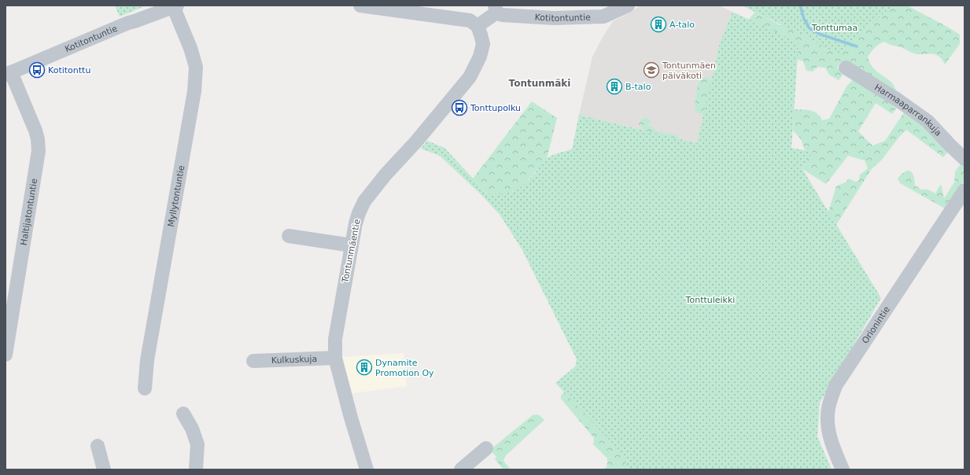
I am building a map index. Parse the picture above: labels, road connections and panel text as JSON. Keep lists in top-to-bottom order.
{
  "streets": {
    "street": [
      "Kotitontuntie",
      "Harmaaparrankuja",
      "Myllytontuntie",
      "Haltijatontuntie",
      "Tontunmäentie",
      "Orionintie",
      "Kulkuskuja"
    ]
  },
  "crossings": [
    ["Kotitontuntie", "Myllytontuntie"],
    ["Kotitontuntie", "Haltijatontuntie"],
    ["Tontunmäentie", "Kulkuskuja"]
  ],
  "districts": ["Tontunmäki"],
  "parks": ["Tonttumaa", "Tonttuleikki"],
  "places": {
    "building": ["A-talo", "B-talo", "Dynamite Promotion Oy"],
    "bus stop": ["Kotitonttu", "Tonttupolku"],
    "school or university": ["Tontunmäen päiväkoti"]
  }
}
